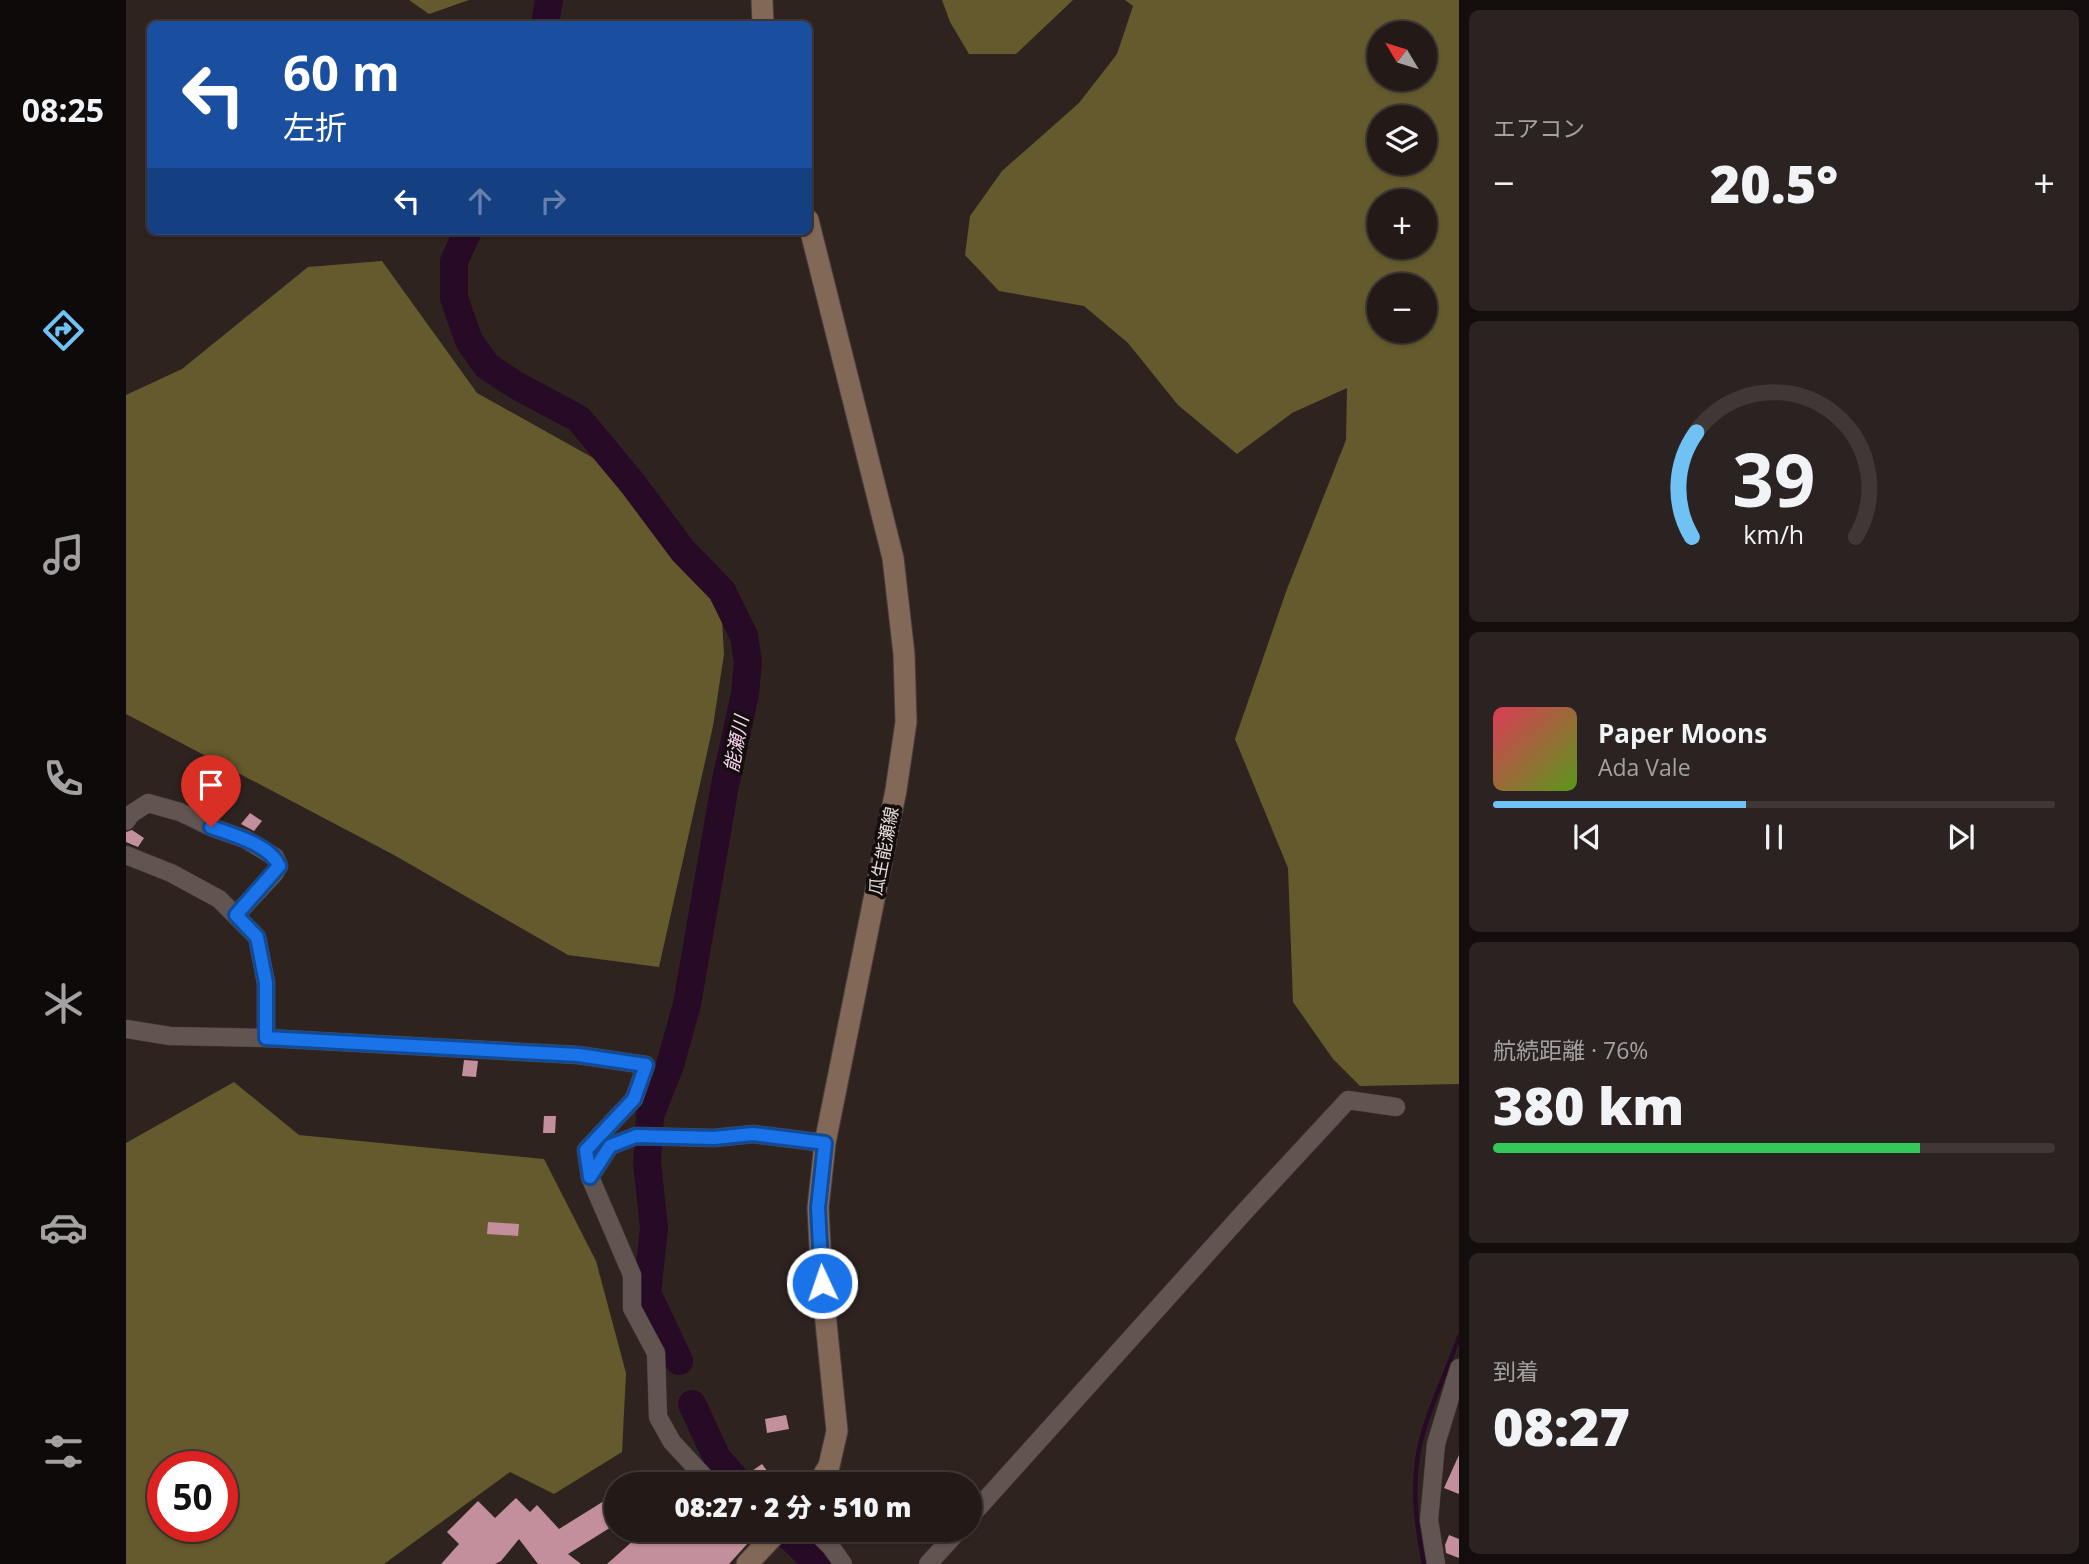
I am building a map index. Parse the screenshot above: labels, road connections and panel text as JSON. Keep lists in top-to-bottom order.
{
  "streets": {
    "main road": ["瓜生能瀬線"]
  },
  "water": ["能瀬川"],
  "north": "top left",
  "page": {
    "tabs": "08:25",
    "tile": [
      "エアコン",
      ["航続距離 · 76%", "380 km"],
      ["到着", "08:27"]
    ],
    "map_buttons": ["+", "−"],
    "turn": ["60 m", "左折"],
    "heat": ["−", "20.5°", "+"],
    "song": ["Paper Moons", "Ada Vale"],
    "limit": "50",
    "trip": "08:27 · 2 分 · 510 m",
    "gauge": ["39", "km/h"]
  }
}
